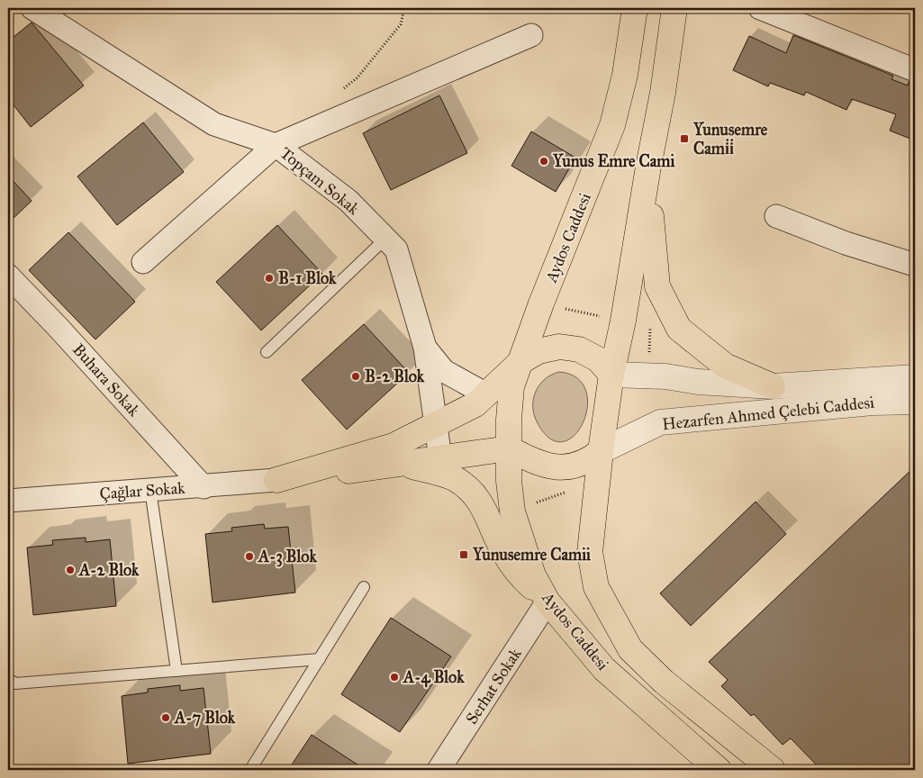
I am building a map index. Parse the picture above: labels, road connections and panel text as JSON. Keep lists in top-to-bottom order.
{
  "streets": {
    "main road": ["Aydos Caddesi"],
    "street": [
      "Topçam Sokak",
      "Buhara Sokak",
      "Hezarfen Ahmed Çelebi Caddesi",
      "Çağlar Sokak",
      "Serhat Sokak"
    ]
  },
  "crossings": [
    ["Aydos Caddesi", "Hezarfen Ahmed Çelebi Caddesi"],
    ["Aydos Caddesi", "Serhat Sokak"],
    ["Buhara Sokak", "Çağlar Sokak"]
  ],
  "places": {
    "transit": ["Yunusemre Cami̇i̇", "Yunusemre Camii"],
    "other": [
      "Yunus Emre Cami",
      "B-1 Blok",
      "B-2 Blok",
      "A-3 Blok",
      "A-2 Blok",
      "A-4 Blok",
      "A-7 Blok"
    ]
  }
}
